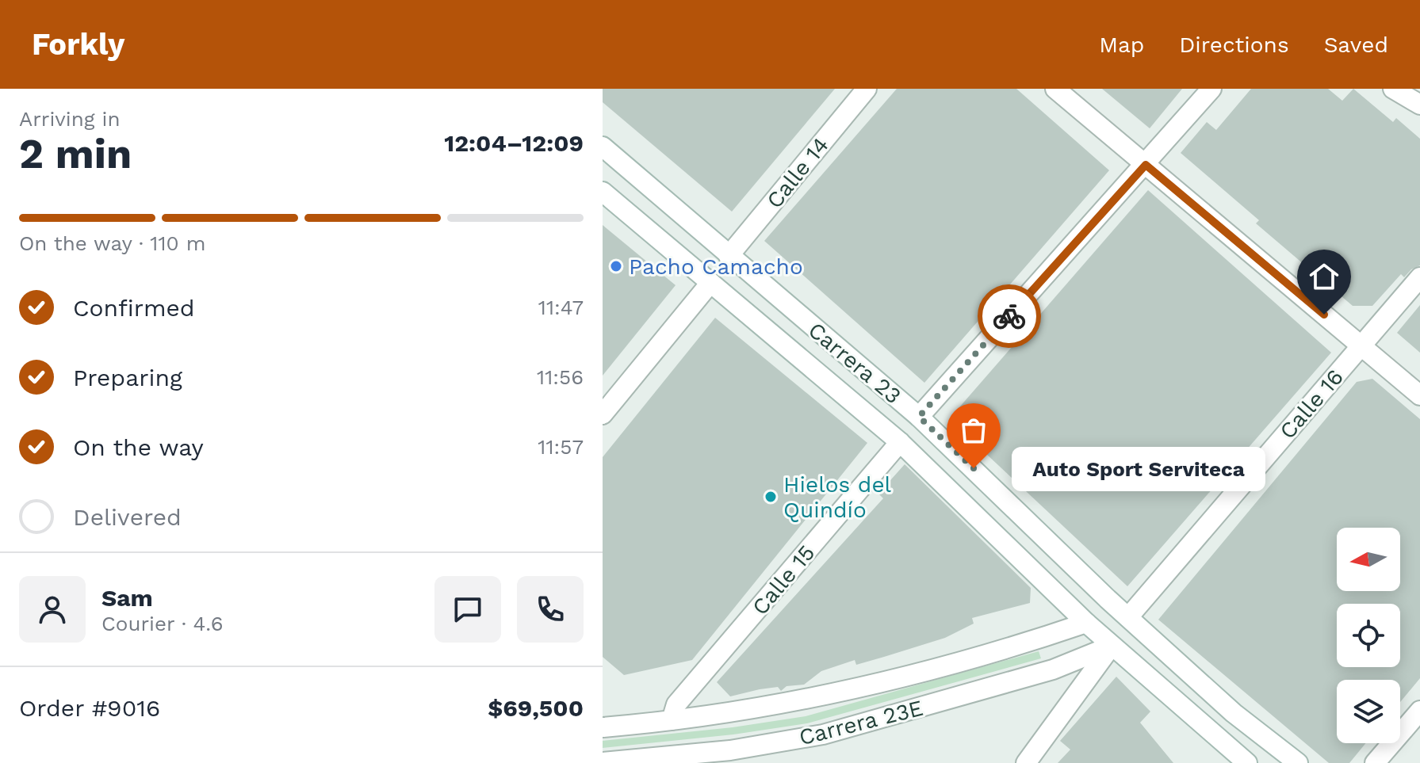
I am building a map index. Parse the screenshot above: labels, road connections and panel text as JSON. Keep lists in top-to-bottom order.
{
  "streets": {
    "street": [
      "Calle 14",
      "Carrera 23",
      "Calle 16",
      "Calle 15",
      "Carrera 23E"
    ]
  },
  "crossings": [
    ["Calle 14", "Carrera 23"],
    ["Carrera 23", "Calle 16"],
    ["Carrera 23", "Calle 15"],
    ["Carrera 23", "Carrera 23E"],
    ["Calle 15", "Carrera 23E"]
  ],
  "places": ["Pacho Camacho", "Auto Sport Serviteca", "Hielos del Quindío"],
  "north": "left",
  "page": {
    "header": "Forkly",
    "nav": ["Map", "Directions", "Saved"],
    "heading": ["2 min", "Arriving in", "12:04–12:09"],
    "panel": [
      "Sam",
      "Courier · 4.6",
      "Order #9016",
      "$69,500"
    ],
    "bar": "On the way · 110 m",
    "list": [
      ["Confirmed", "11:47"],
      ["Preparing", "11:56"],
      ["On the way", "11:57"],
      "Delivered"
    ],
    "bubble": "Auto Sport Serviteca"
  }
}
